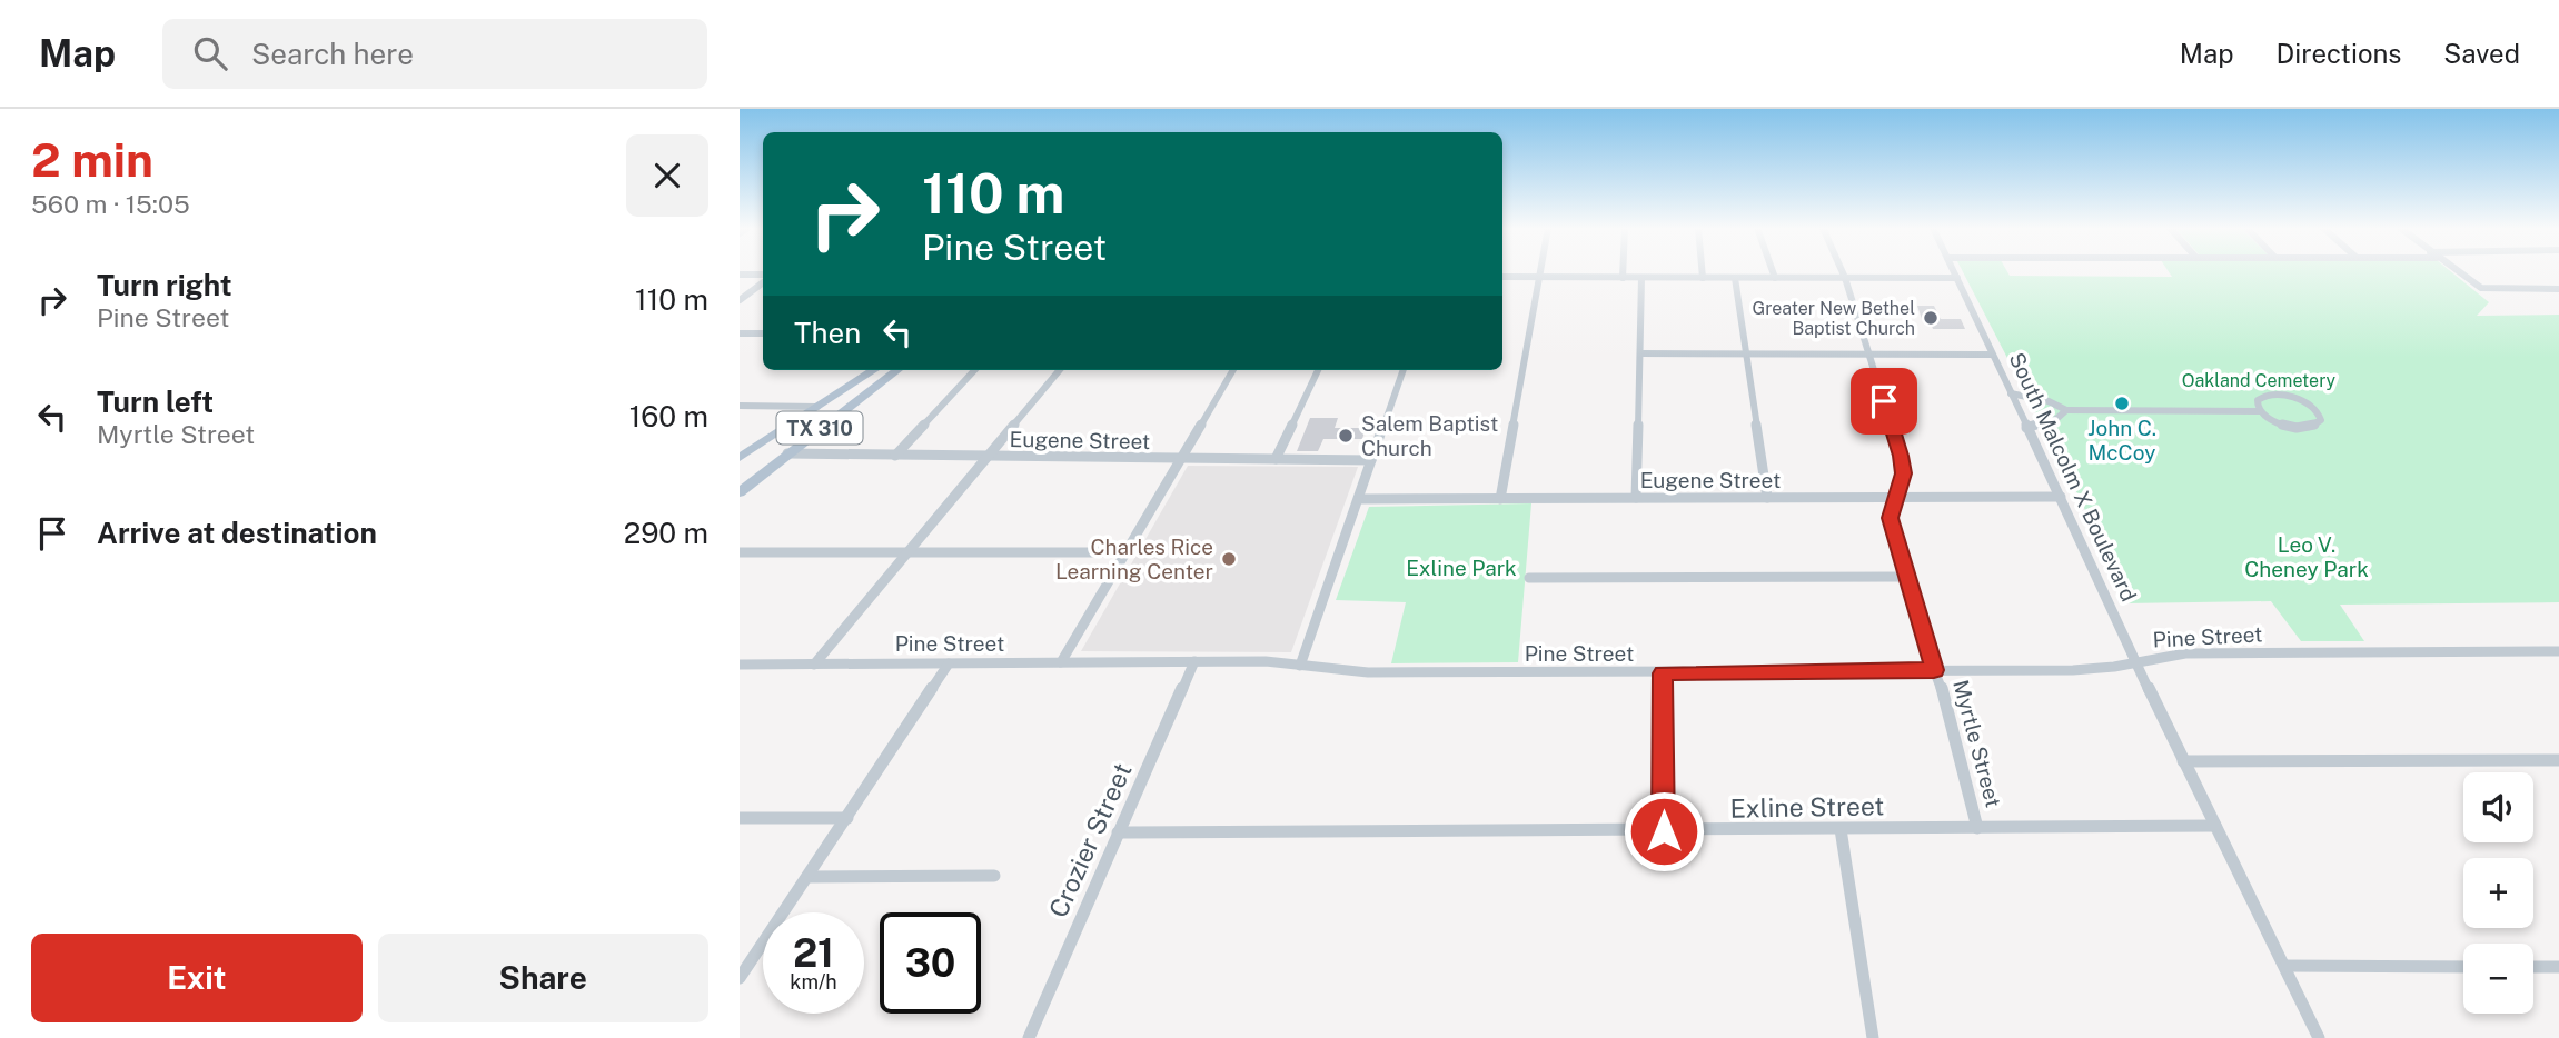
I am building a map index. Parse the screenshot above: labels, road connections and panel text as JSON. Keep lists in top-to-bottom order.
{
  "streets": {
    "main road": ["TX 310"],
    "street": [
      "Eugene Street",
      "South Malcolm X Boulevard",
      "Pine Street",
      "Myrtle Street",
      "Exline Street",
      "Crozier Street"
    ]
  },
  "crossings": [
    ["TX 310", "Eugene Street"],
    ["Eugene Street", "South Malcolm X Boulevard"],
    ["Eugene Street", "Myrtle Street"],
    ["South Malcolm X Boulevard", "Pine Street"],
    ["South Malcolm X Boulevard", "Exline Street"],
    ["Pine Street", "Myrtle Street"],
    ["Pine Street", "Crozier Street"],
    ["Myrtle Street", "Exline Street"],
    ["Exline Street", "Crozier Street"]
  ],
  "parks": ["Oakland Cemetery", "Leo V. Cheney Park", "Exline Park"],
  "places": [
    "Greater New Bethel Baptist Church",
    "John C. McCoy",
    "Salem Baptist Church",
    "Charles Rice Learning Center"
  ],
  "page": {
    "header": "Map",
    "search": "Search here",
    "nav": ["Map", "Directions", "Saved"],
    "heading": ["2 min", "560 m · 15:05"],
    "turn": ["110 m", "Pine Street"],
    "list": [
      {
        "name": "Turn right",
        "note": "Pine Street",
        "value": "110 m"
      },
      {
        "name": "Turn left",
        "note": "Myrtle Street",
        "value": "160 m"
      },
      {
        "name": "Arrive at destination",
        "value": "290 m"
      }
    ],
    "then": "Then",
    "map_buttons": ["+", "−"],
    "speed": "21 km/h",
    "limit": "30",
    "buttons": ["Exit", "Share"]
  }
}
